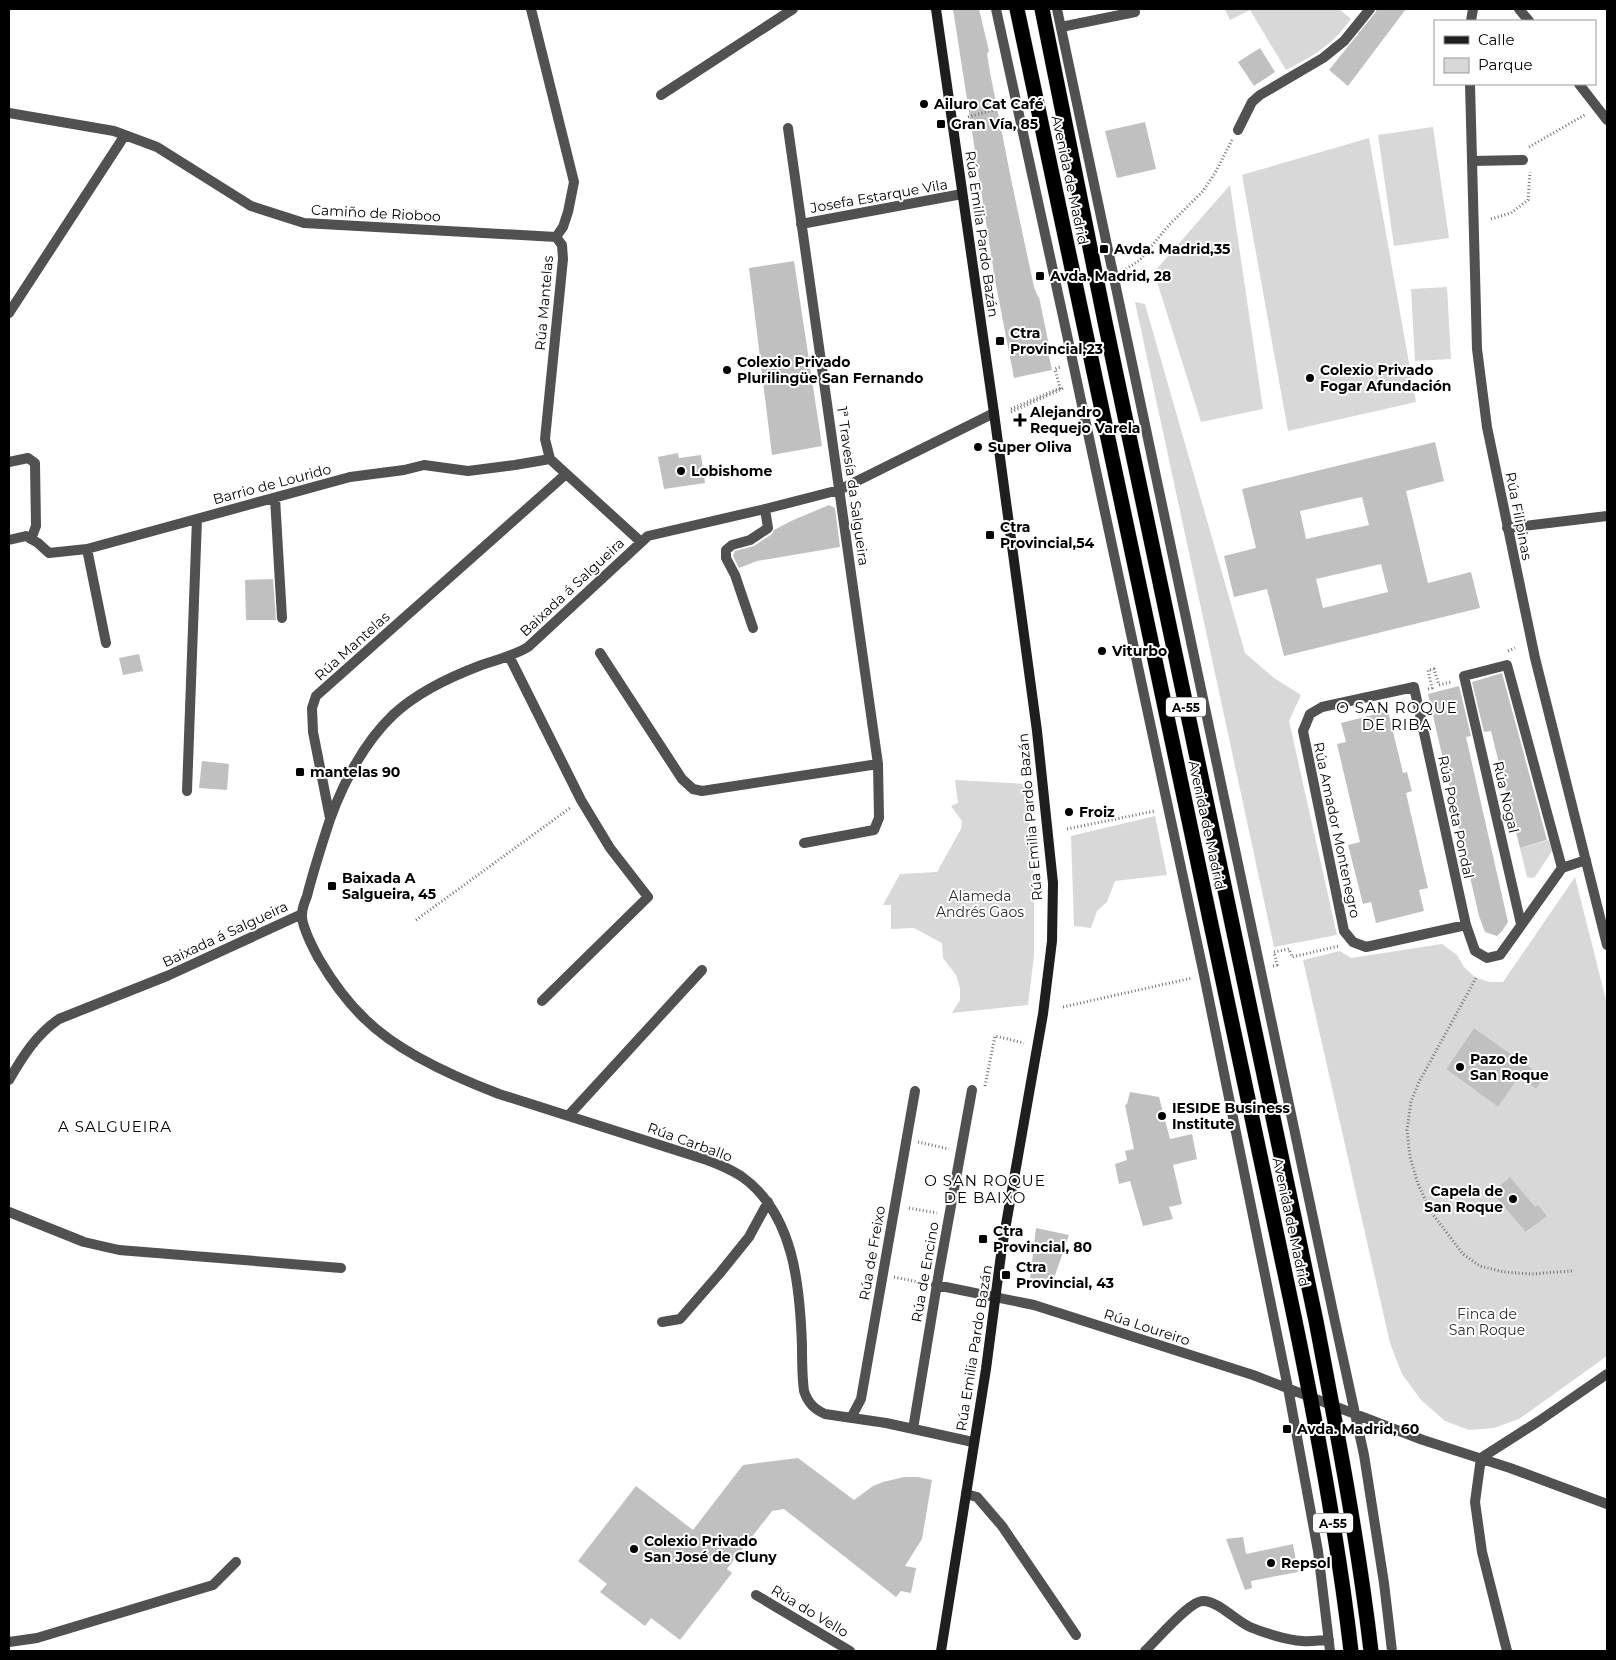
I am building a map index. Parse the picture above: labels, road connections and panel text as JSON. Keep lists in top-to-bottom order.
{
  "streets": {
    "highway": ["Avenida de Madrid", "A-55"],
    "street": [
      "Josefa Estarque Vila",
      "Camiño de Rioboo",
      "Rúa Emilia Pardo Bazán",
      "Rúa Mantelas",
      "Barrio de Lourido",
      "1ª Travesía da Salgueira",
      "Rúa Filipinas",
      "Baixada á Salgueira",
      "Rúa Nogal",
      "Rúa Poeta Pondal",
      "Rúa Amador Montenegro",
      "Rúa Carballo",
      "Rúa de Freixo",
      "Rúa de Encino",
      "Rúa Loureiro",
      "Rúa do Vello"
    ]
  },
  "crossings": [
    ["Avenida de Madrid", "Rúa Loureiro"],
    ["Josefa Estarque Vila", "Rúa Emilia Pardo Bazán"],
    ["Josefa Estarque Vila", "1ª Travesía da Salgueira"],
    ["Camiño de Rioboo", "Rúa Mantelas"],
    ["Rúa Emilia Pardo Bazán", "Baixada á Salgueira"],
    ["Rúa Emilia Pardo Bazán", "Rúa Carballo"],
    ["Rúa Emilia Pardo Bazán", "Rúa Loureiro"],
    ["Rúa Mantelas", "Barrio de Lourido"],
    ["Rúa Mantelas", "Baixada á Salgueira"],
    ["1ª Travesía da Salgueira", "Baixada á Salgueira"],
    ["Baixada á Salgueira", "Rúa Carballo"],
    ["Rúa Nogal", "Rúa Poeta Pondal"],
    ["Rúa Poeta Pondal", "Rúa Amador Montenegro"],
    ["Rúa Carballo", "Rúa de Freixo"],
    ["Rúa Carballo", "Rúa de Encino"],
    ["Rúa de Encino", "Rúa Loureiro"]
  ],
  "districts": ["O SAN ROQUE DE RIBA", "A SALGUEIRA", "O SAN ROQUE DE BAIXO"],
  "parks": ["Alameda Andrés Gaos", "Finca de San Roque"],
  "places": {
    "other": [
      "Ailuro Cat Café",
      "Colexio Privado Plurilingüe San Fernando",
      "Colexio Privado Fogar Afundación",
      "Super Oliva",
      "Lobishome",
      "Viturbo",
      "Froiz",
      "Pazo de San Roque",
      "IESIDE Business Institute",
      "Capela de San Roque",
      "Colexio Privado San José de Cluny",
      "Repsol"
    ],
    "transit": [
      "Gran Vía, 85",
      "Avda. Madrid,35",
      "Avda. Madrid, 28",
      "Ctra Provincial,23",
      "Ctra Provincial,54",
      "mantelas 90",
      "Baixada A Salgueira, 45",
      "Ctra Provincial, 80",
      "Ctra Provincial, 43",
      "Avda. Madrid, 60"
    ],
    "health": ["Alejandro Requejo Varela"]
  },
  "legend": ["Calle", "Parque"]
}
